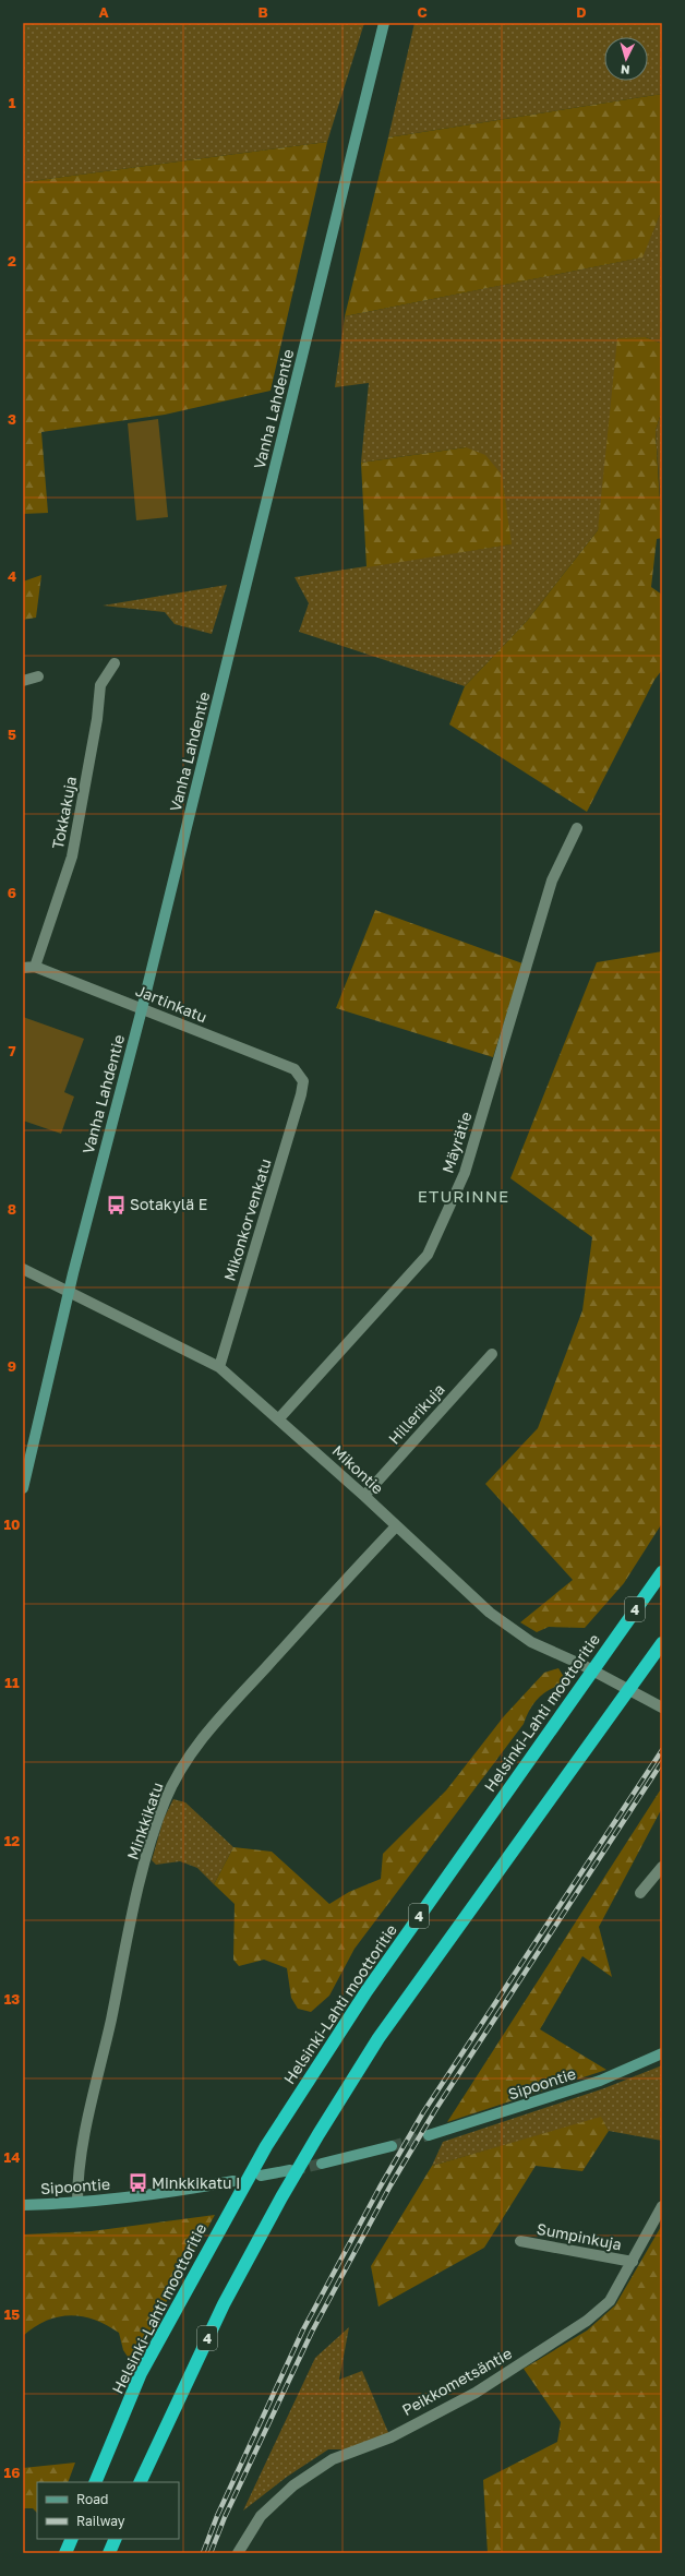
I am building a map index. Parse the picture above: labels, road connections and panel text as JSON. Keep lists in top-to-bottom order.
{
  "streets": {
    "highway": ["4", "Helsinki-Lahti moottoritie"],
    "main road": ["Vanha Lahdentie", "Sipoontie"],
    "street": [
      "Tokkakuja",
      "Jartinkatu",
      "Mäyrätie",
      "Mikonkorvenkatu",
      "Hillerikuja",
      "Mikontie",
      "Minkkikatu",
      "Sumpinkuja",
      "Peikkometsäntie"
    ]
  },
  "crossings": [
    ["Vanha Lahdentie", "Jartinkatu"],
    ["Tokkakuja", "Jartinkatu"],
    ["Jartinkatu", "Mikonkorvenkatu"],
    ["Mäyrätie", "Mikontie"],
    ["Mikonkorvenkatu", "Mikontie"],
    ["Hillerikuja", "Mikontie"],
    ["Mikontie", "Minkkikatu"],
    ["Minkkikatu", "Sipoontie"],
    ["Sumpinkuja", "Peikkometsäntie"]
  ],
  "districts": ["ETURINNE"],
  "places": {
    "bus stop": ["Sotakylä E", "Minkkikatu I"]
  },
  "legend": ["Road", "Railway"],
  "north": "bottom",
  "grid": {
    "columns": [
      "A",
      "B",
      "C",
      "D"
    ],
    "rows": [
      "1",
      "2",
      "3",
      "4",
      "5",
      "6",
      "7",
      "8",
      "9",
      "10",
      "11",
      "12",
      "13",
      "14",
      "15",
      "16"
    ]
  }
}
